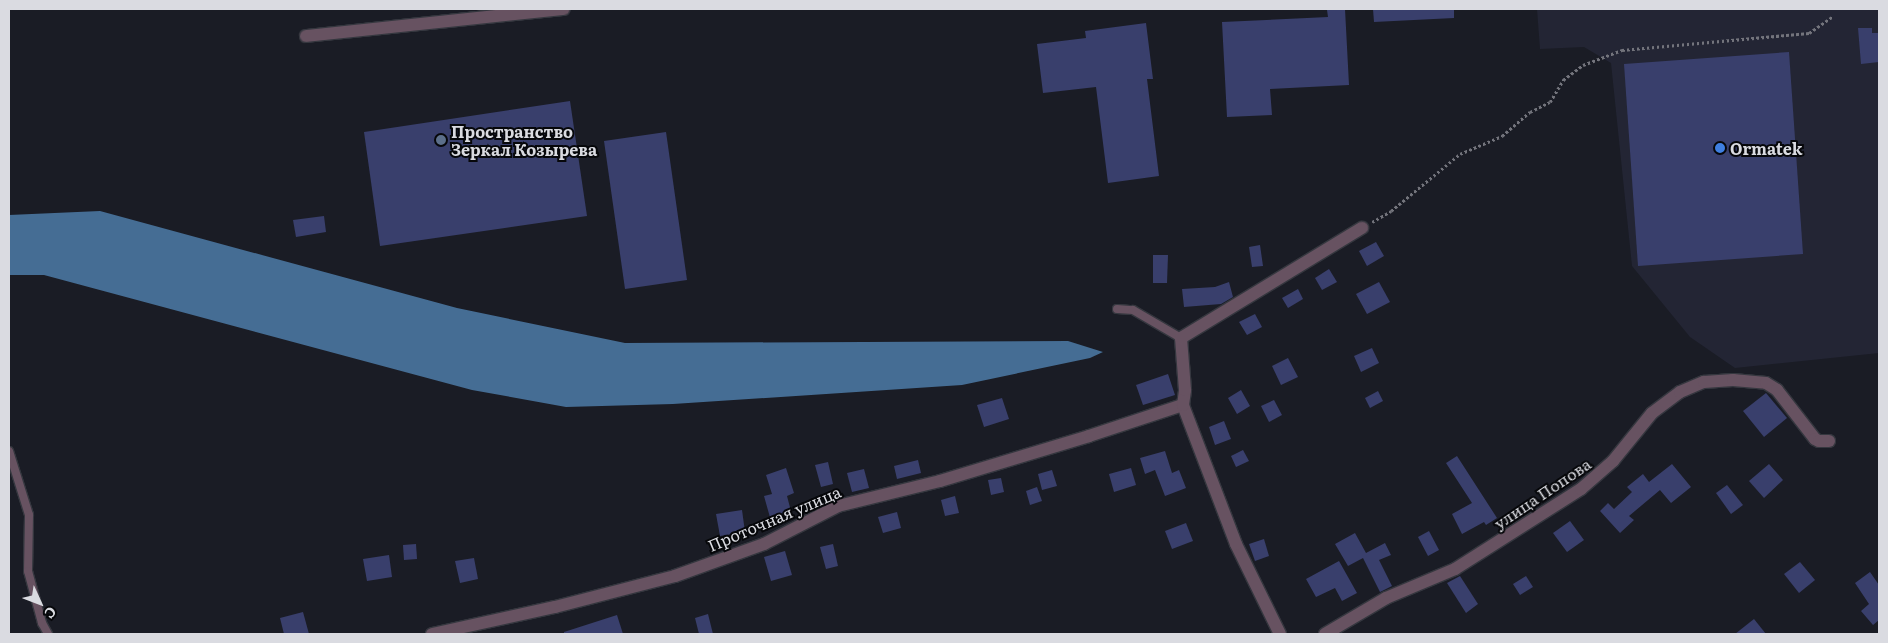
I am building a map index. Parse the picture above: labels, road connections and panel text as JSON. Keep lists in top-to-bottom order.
{
  "streets": {
    "street": ["улица Попова", "Проточная улица"]
  },
  "places": ["Пространство Зеркал Козырева", "Ormatek"],
  "north": "bottom right"
}
